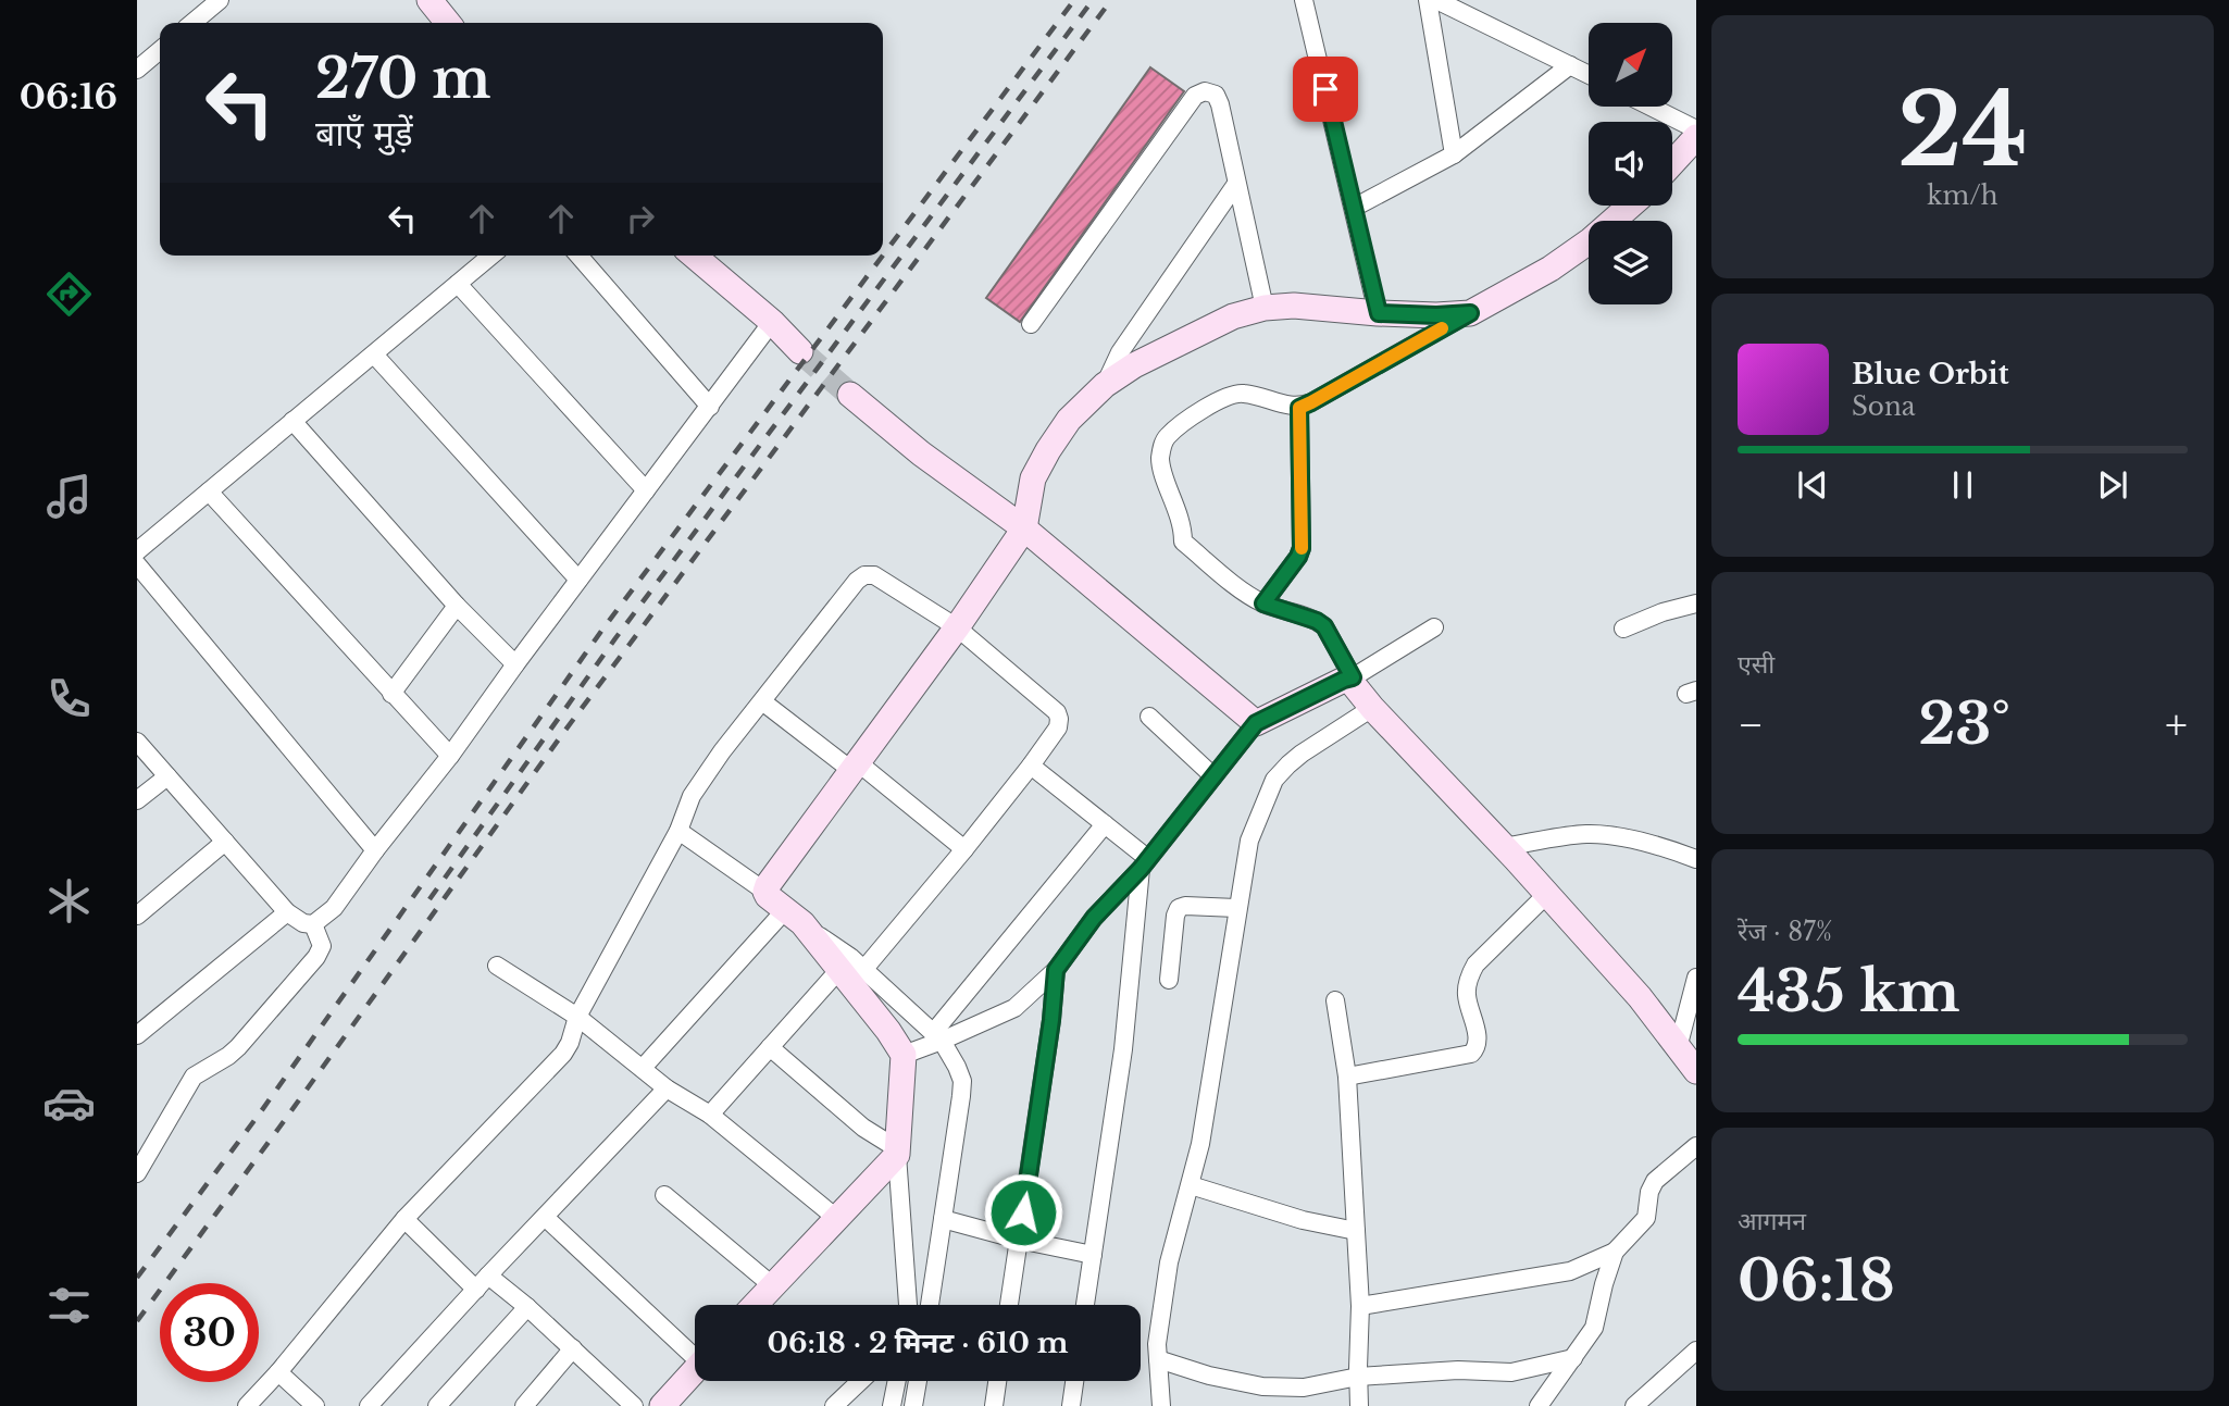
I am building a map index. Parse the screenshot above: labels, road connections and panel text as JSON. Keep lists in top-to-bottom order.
{
  "north": "top right",
  "page": {
    "tabs": "06:16",
    "tile": [
      ["24", "km/h"],
      "एसी",
      ["रेंज · 87%", "435 km"],
      ["आगमन", "06:18"]
    ],
    "turn": ["270 m", "बाएँ मुड़ें"],
    "song": ["Blue Orbit", "Sona"],
    "heat": ["−", "23°", "+"],
    "limit": "30",
    "trip": "06:18 · 2 मिनट · 610 m"
  }
}
